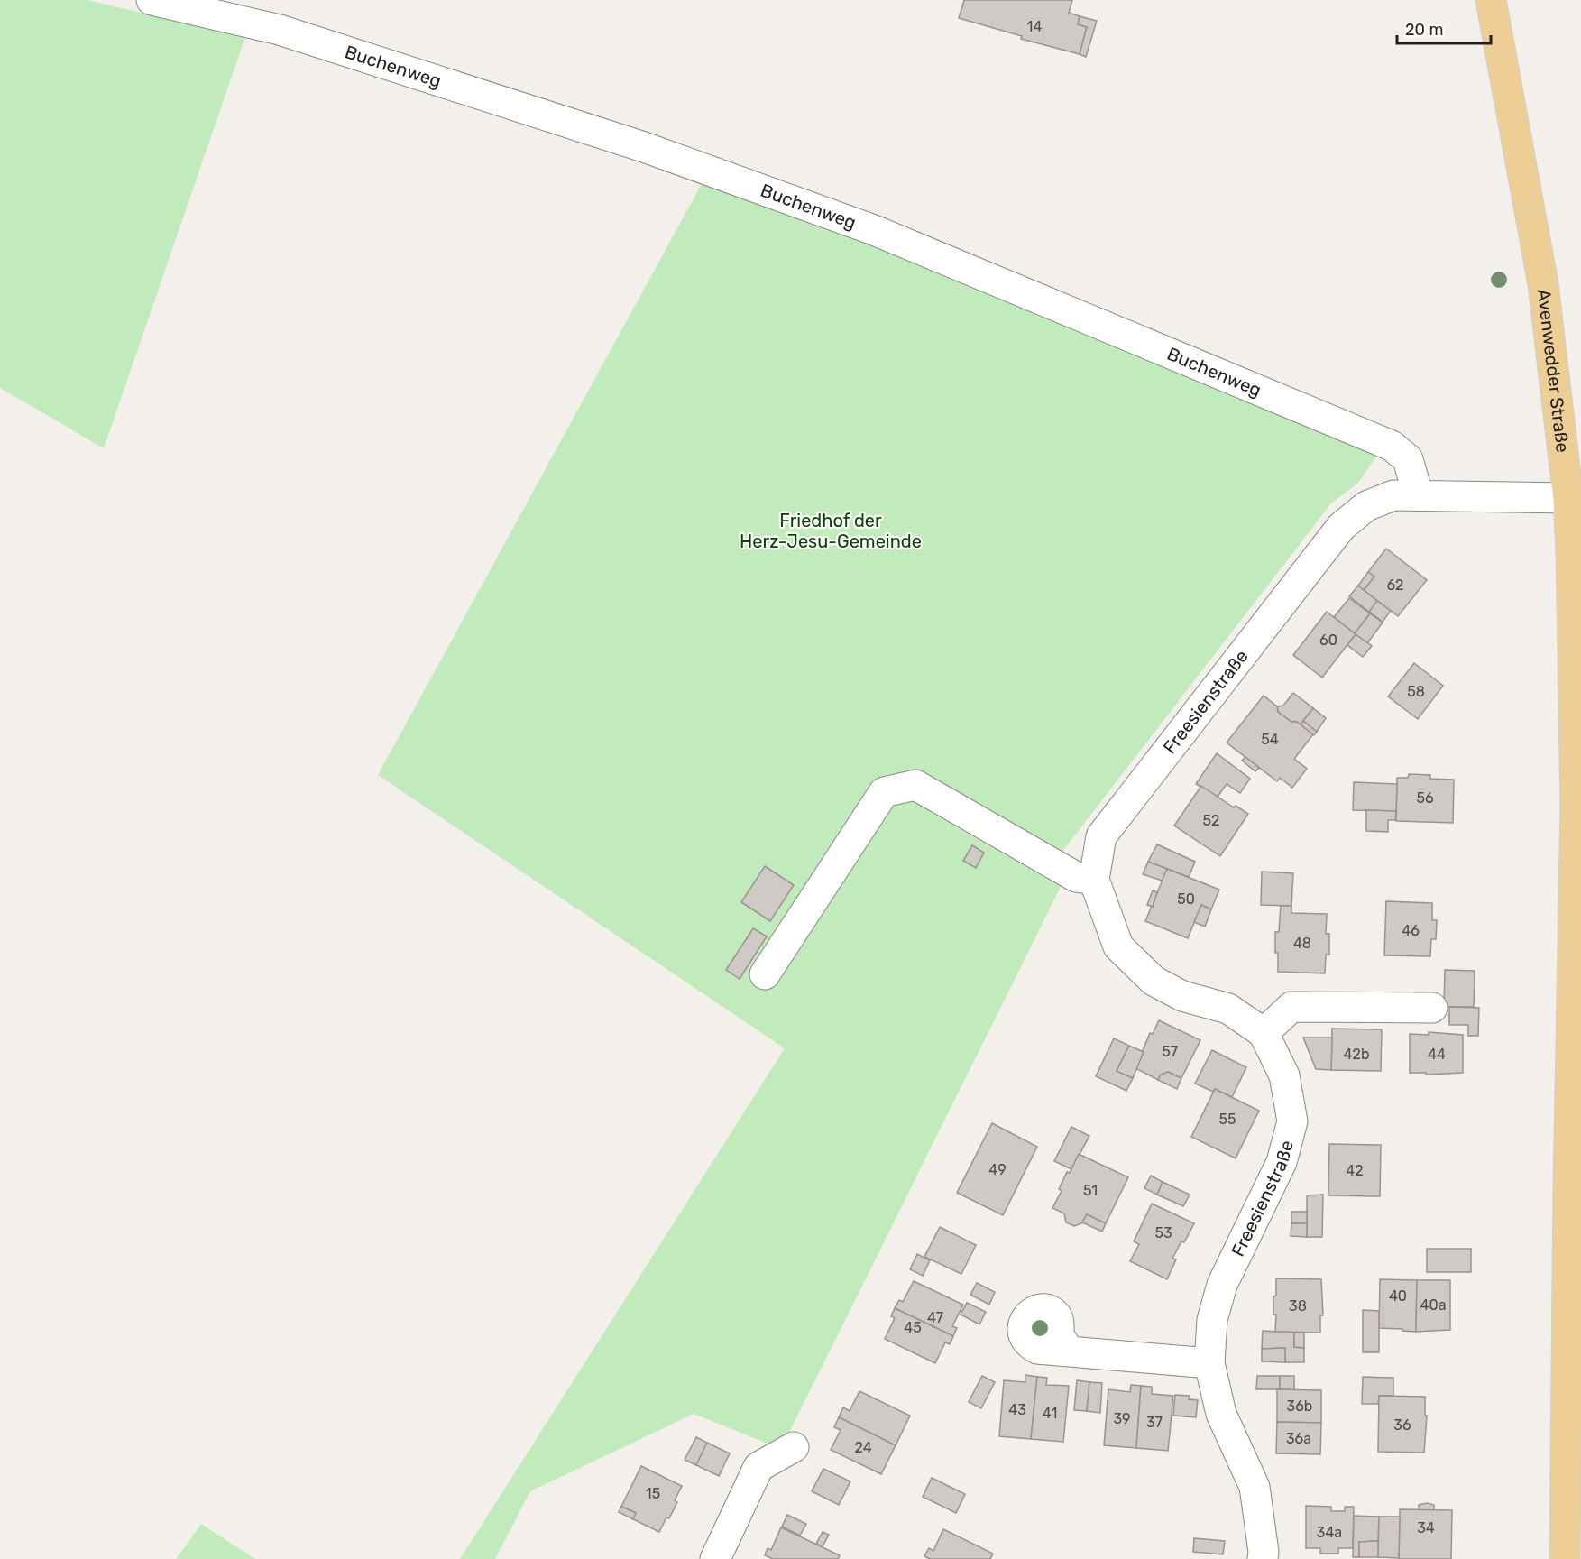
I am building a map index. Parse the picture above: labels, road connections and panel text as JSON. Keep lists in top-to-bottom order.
{
  "streets": {
    "main road": ["Avenwedder Straße"],
    "street": ["Buchenweg", "Freesienstraße"]
  },
  "crossings": [
    ["Buchenweg", "Freesienstraße"],
    ["Avenwedder Straße", "Freesienstraße"]
  ],
  "parks": ["Friedhof der Herz-Jesu-Gemeinde"],
  "house_numbers": [
    "14",
    "62",
    "60",
    "58",
    "54",
    "56",
    "52",
    "50",
    "46",
    "48",
    "57",
    "42b",
    "44",
    "55",
    "49",
    "42",
    "51",
    "53",
    "40",
    "40a",
    "38",
    "47",
    "45",
    "36b",
    "43",
    "41",
    "39",
    "37",
    "36",
    "36a",
    "24",
    "15",
    "34",
    "34a"
  ],
  "scale_bar": "20 m"
}
